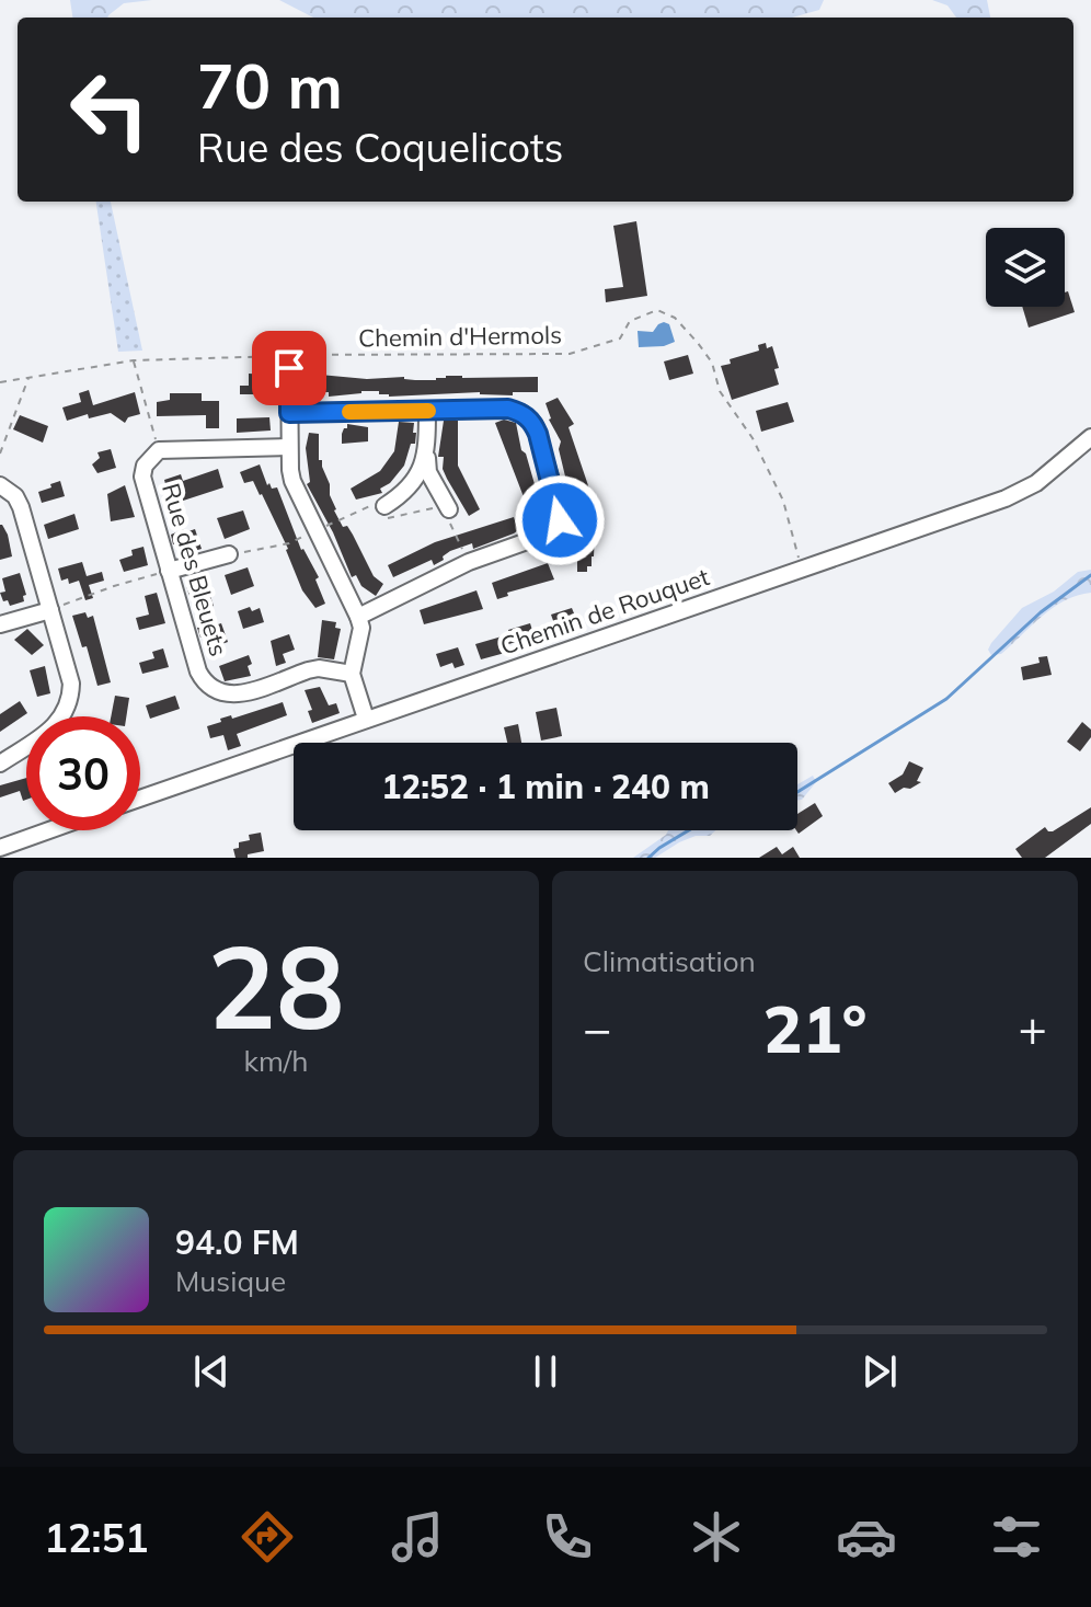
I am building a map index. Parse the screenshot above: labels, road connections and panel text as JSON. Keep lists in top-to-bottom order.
{
  "streets": {
    "street": ["Rue des Bleuets", "Chemin de Rouquet"],
    "path": ["Chemin d'Hermols"]
  },
  "crossings": [
    ["Chemin d'Hermols", "Chemin de Rouquet"]
  ],
  "page": {
    "turn": ["70 m", "Rue des Coquelicots"],
    "limit": "30",
    "trip": "12:52 · 1 min · 240 m",
    "tile": [
      ["28", "km/h"],
      "Climatisation"
    ],
    "heat": ["−", "21°", "+"],
    "song": ["94.0 FM", "Musique"],
    "tabs": "12:51"
  }
}
